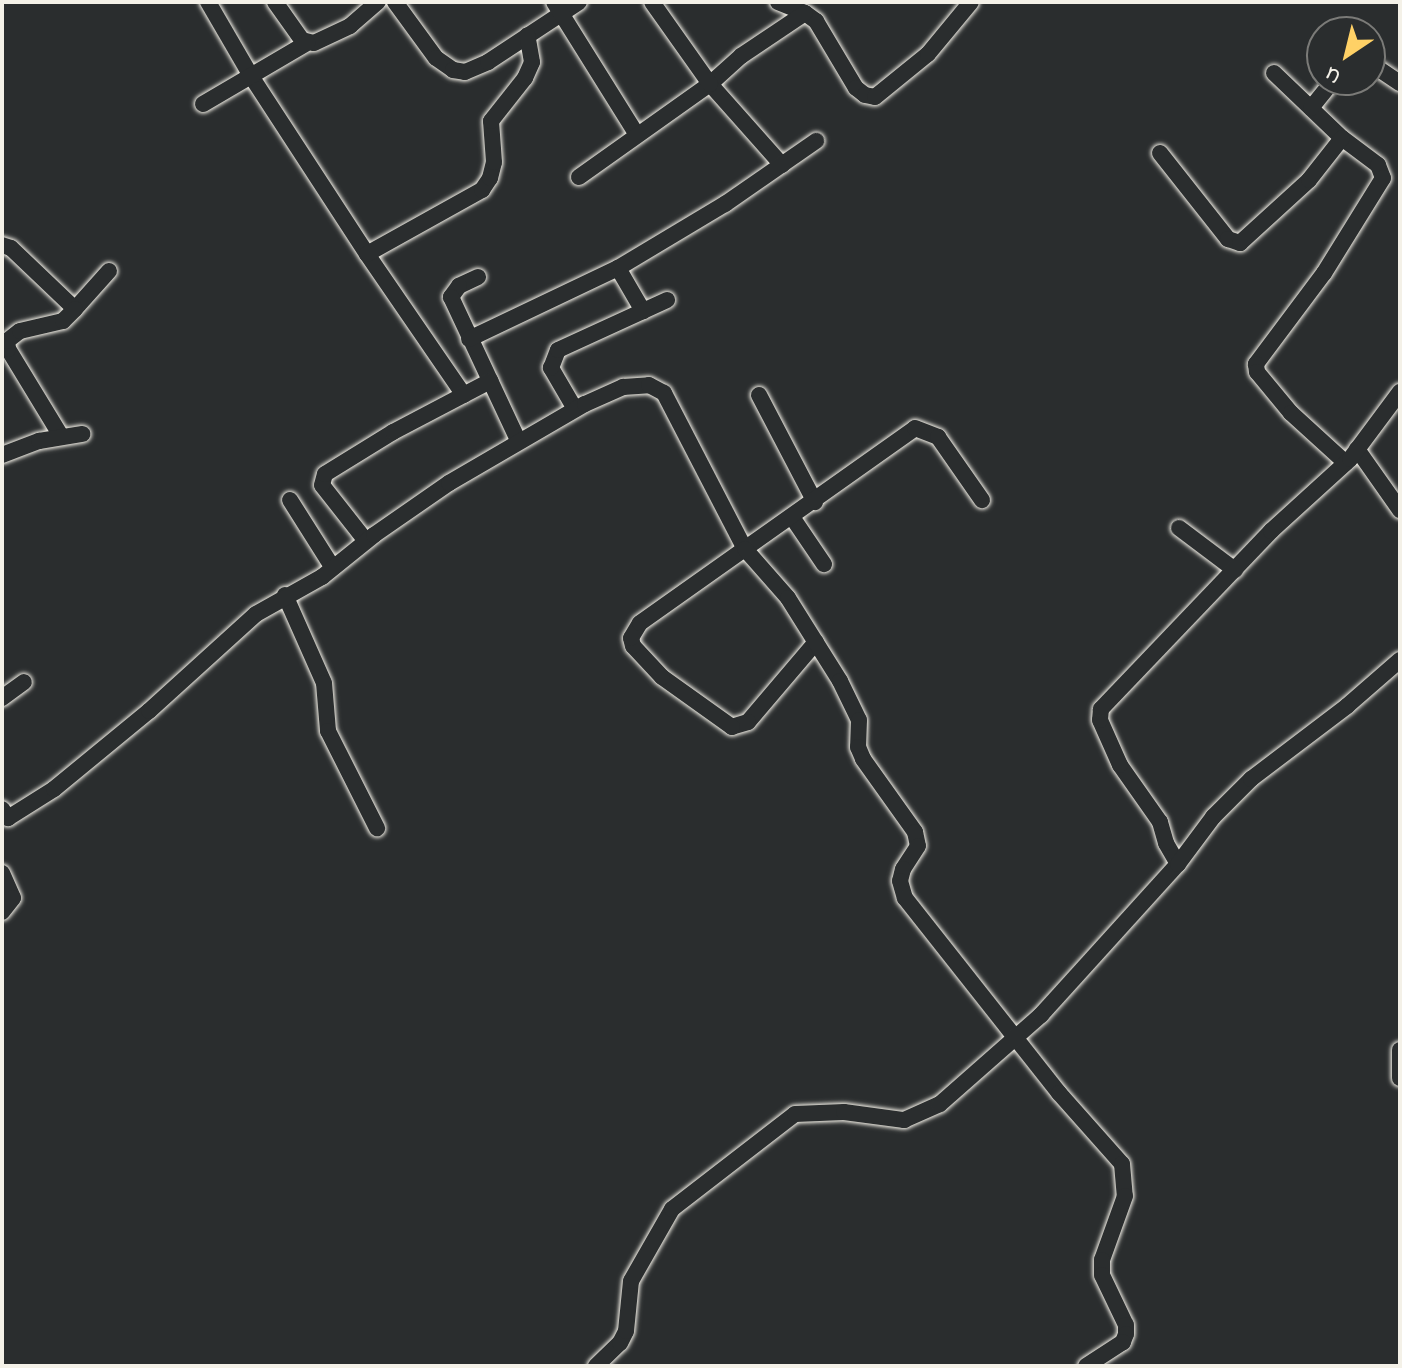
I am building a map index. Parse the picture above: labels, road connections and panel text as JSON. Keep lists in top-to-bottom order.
{
  "north": "bottom left"
}
